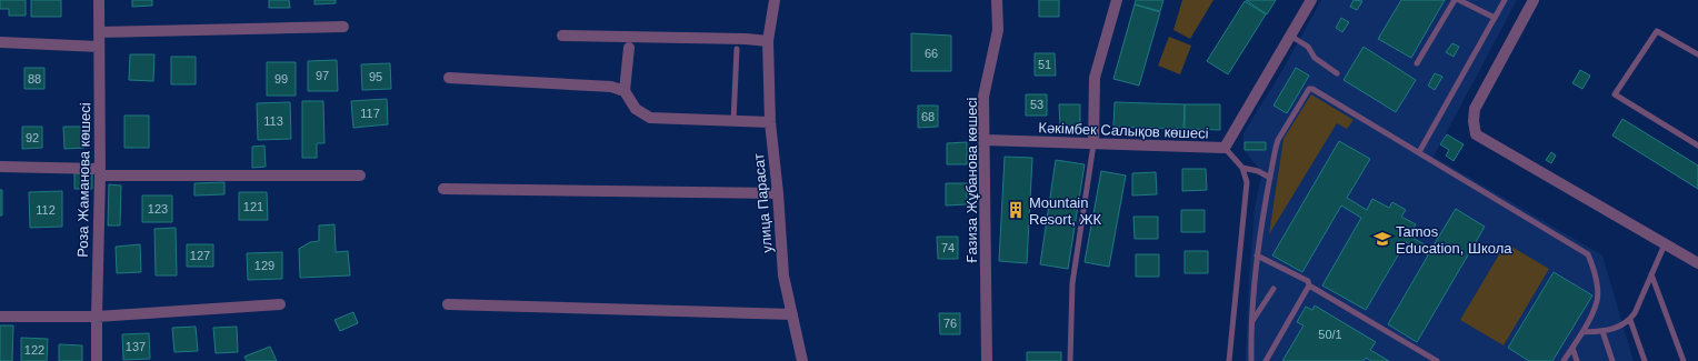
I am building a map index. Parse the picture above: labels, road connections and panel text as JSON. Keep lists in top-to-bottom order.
{
  "streets": {
    "street": [
      "Кәкімбек Салықов көшесі",
      "Роза Жаманова көшесі",
      "Ғазиза Жұбанова көшесі",
      "улица Парасат"
    ]
  },
  "crossings": [
    ["Кәкімбек Салықов көшесі", "Ғазиза Жұбанова көшесі"]
  ],
  "places": {
    "building": ["Mountain Resort, ЖК"],
    "school or university": ["Tamos Education, Школа"]
  },
  "house_numbers": [
    "66",
    "51",
    "97",
    "95",
    "88",
    "99",
    "53",
    "117",
    "68",
    "113",
    "92",
    "121",
    "123",
    "112",
    "74",
    "127",
    "129",
    "76",
    "50/1",
    "137",
    "122"
  ]
}
